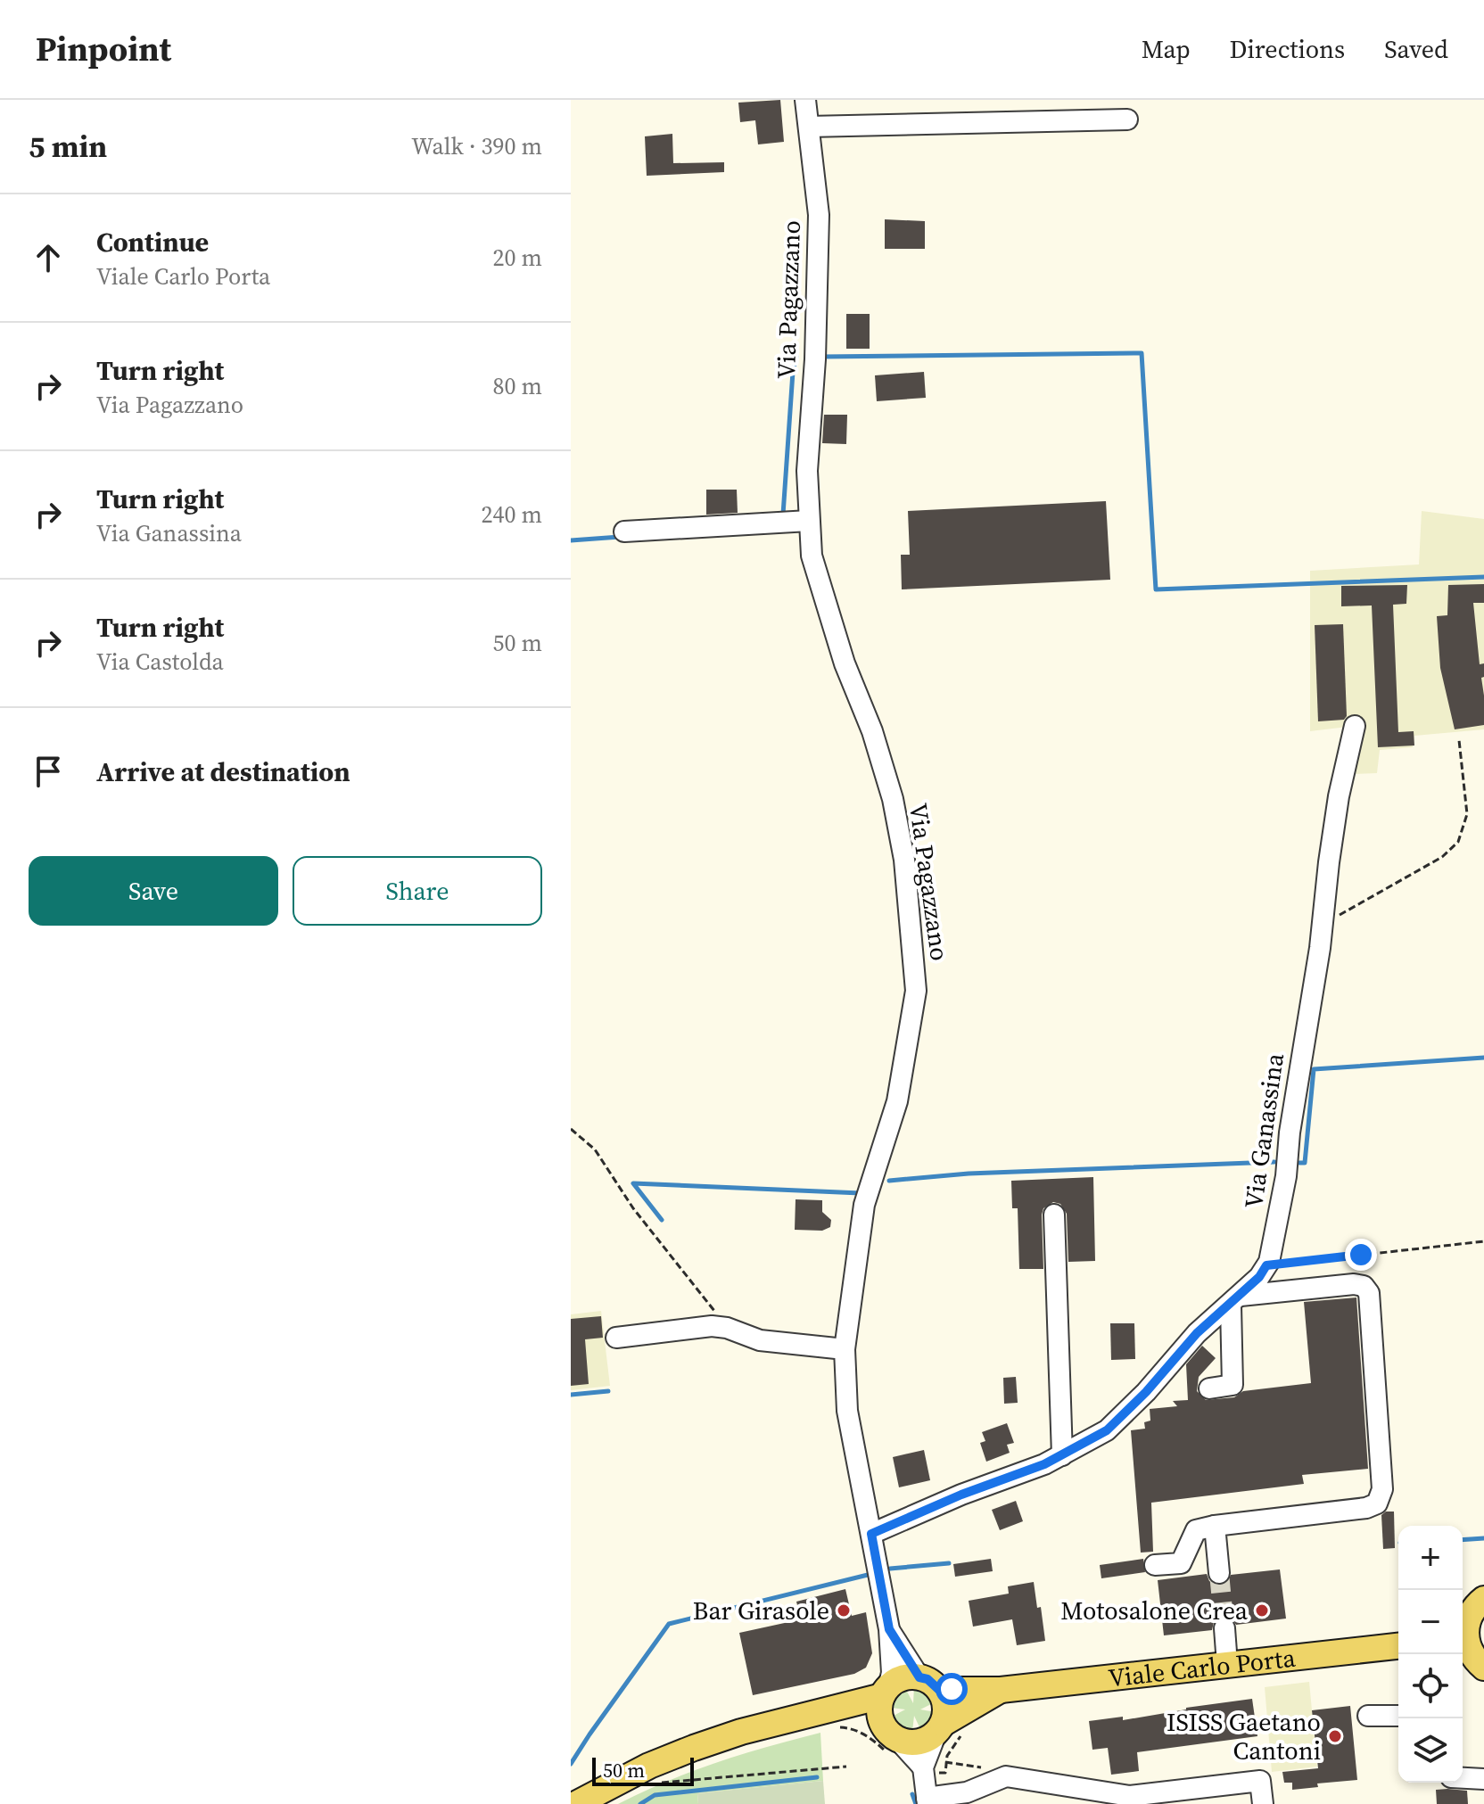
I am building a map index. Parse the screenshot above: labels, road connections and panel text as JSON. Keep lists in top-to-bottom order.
{
  "streets": {
    "main road": ["Viale Carlo Porta"],
    "street": ["Via Pagazzano", "Via Ganassina"]
  },
  "crossings": [
    ["Via Pagazzano", "Via Ganassina"],
    ["Via Pagazzano", "Viale Carlo Porta"]
  ],
  "places": ["Bar Girasole", "Motosalone Crea", "ISISS Gaetano Cantoni"],
  "scale_bar": "50 m",
  "page": {
    "header": "Pinpoint",
    "nav": ["Map", "Directions", "Saved"],
    "heading": ["5 min", "Walk · 390 m"],
    "list": [
      ["Continue", "Viale Carlo Porta", "20 m"],
      ["Turn right", "Via Pagazzano", "80 m"],
      ["Turn right", "Via Ganassina", "240 m"],
      ["Turn right", "Via Castolda", "50 m"],
      "Arrive at destination"
    ],
    "buttons": ["Save", "Share"],
    "map_buttons": ["+", "−"],
    "scale": "50 m"
  }
}
